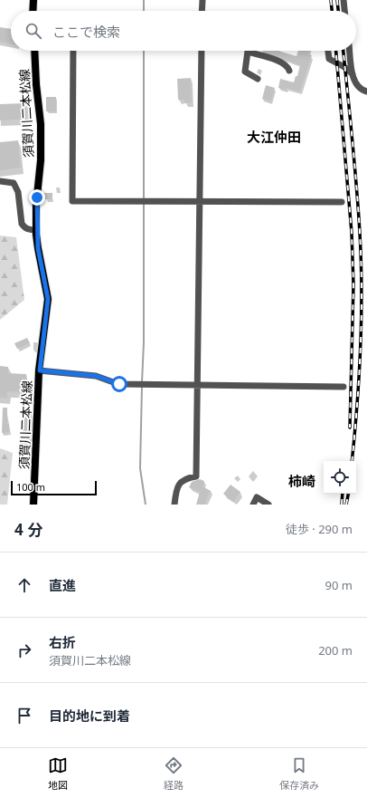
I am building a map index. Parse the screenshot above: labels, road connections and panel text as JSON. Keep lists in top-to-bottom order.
{
  "streets": {
    "main road": ["須賀川二本松線"]
  },
  "districts": ["大江仲田", "柿崎"],
  "scale_bar": "100 m",
  "page": {
    "search": "ここで検索",
    "scale": "100 m",
    "heading": ["4 分", "徒歩 · 290 m"],
    "list": [
      ["直進", "90 m"],
      ["右折", "須賀川二本松線", "200 m"],
      "目的地に到着"
    ],
    "nav": ["地図", "経路", "保存済み"]
  }
}
